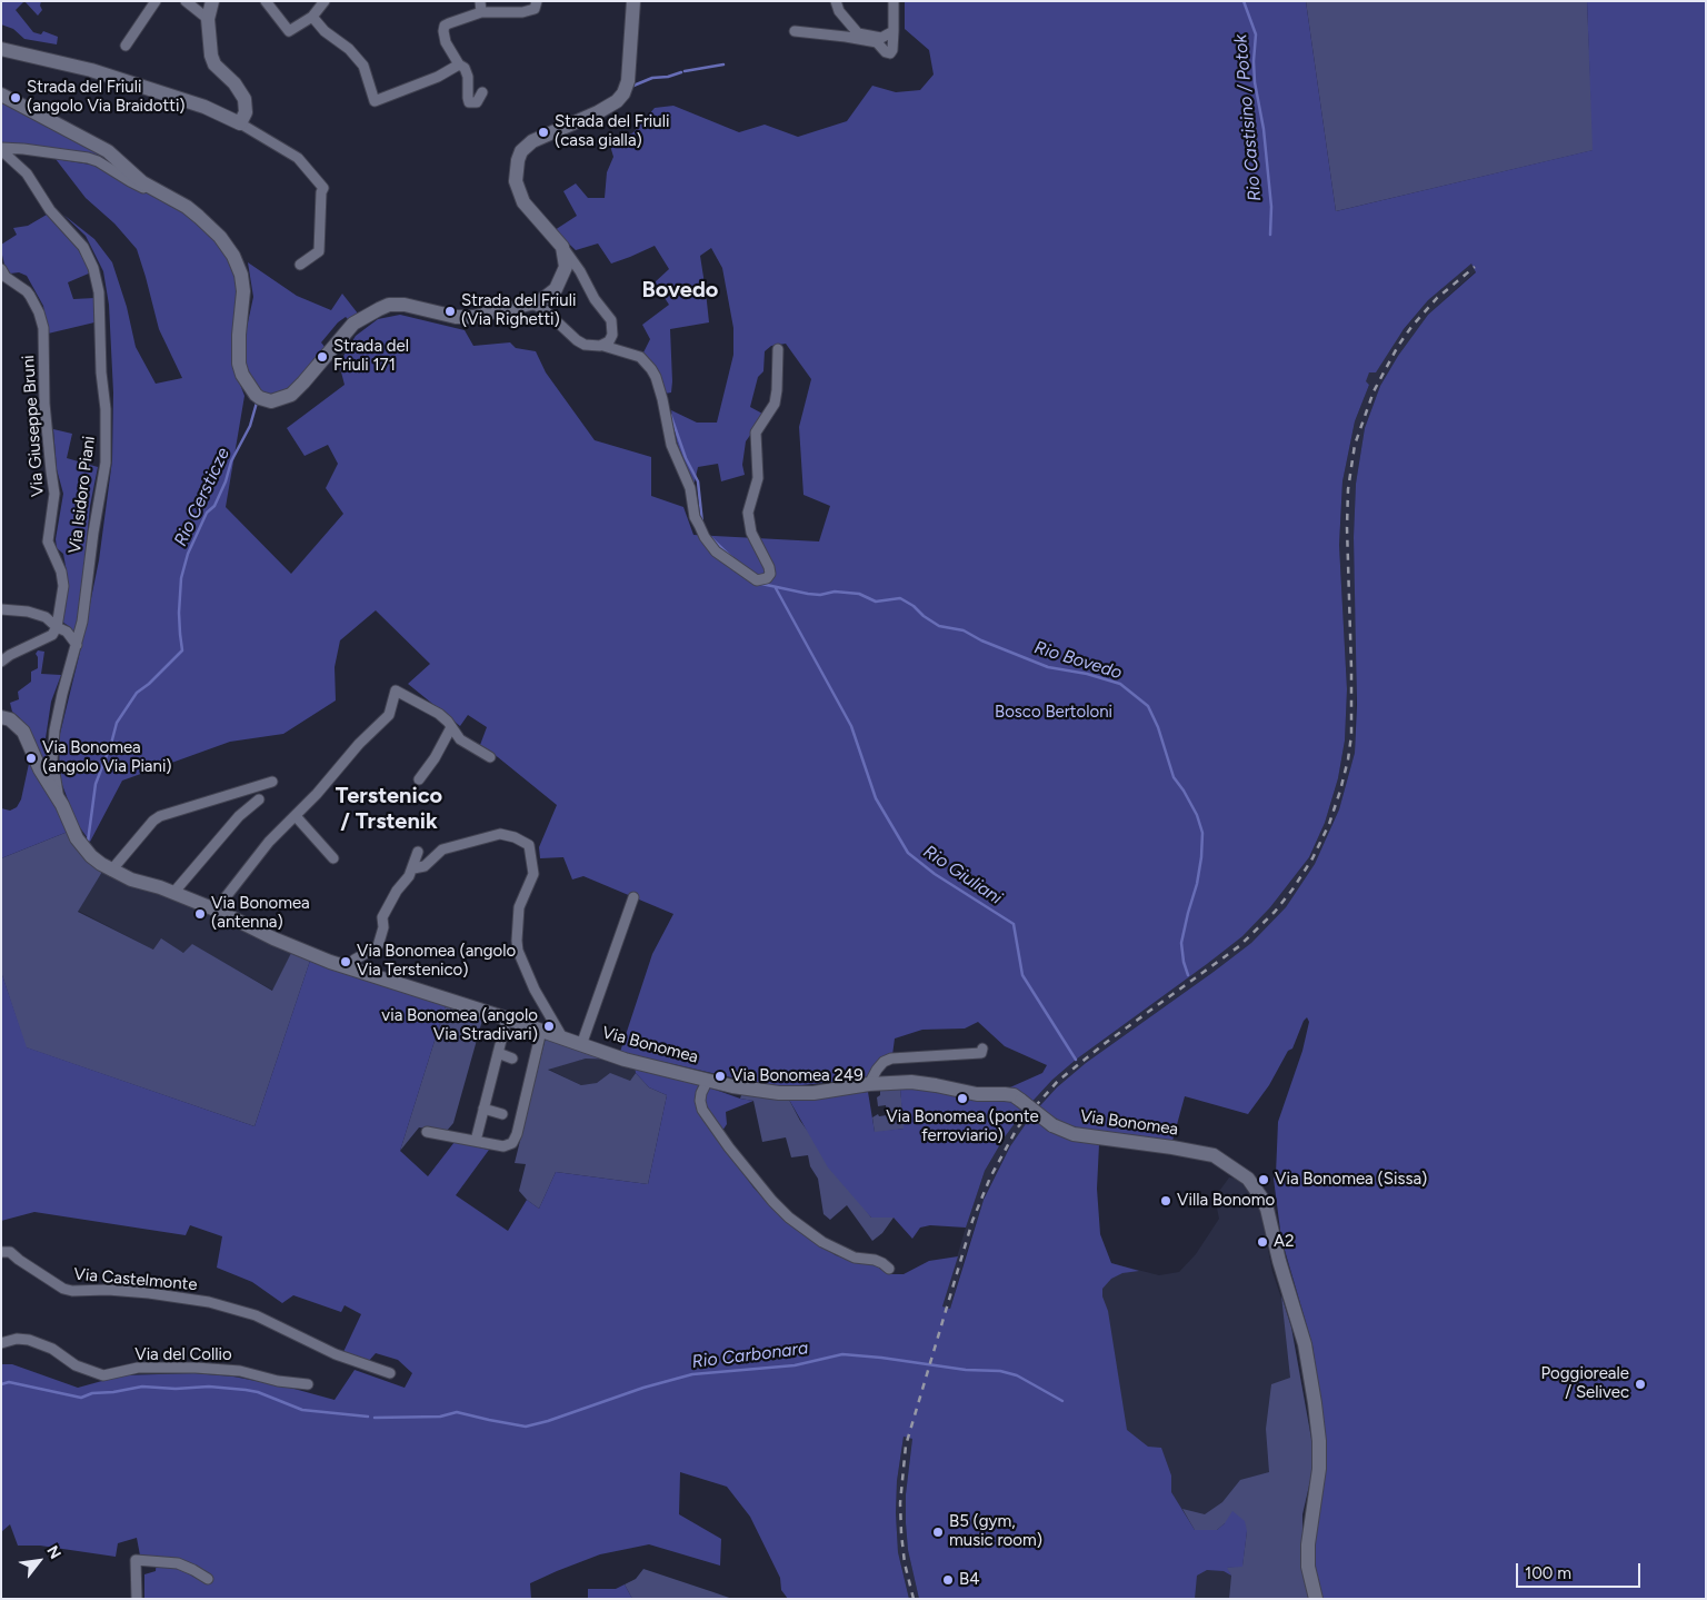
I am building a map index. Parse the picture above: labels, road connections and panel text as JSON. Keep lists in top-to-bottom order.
{
  "streets": {
    "street": [
      "Via Giuseppe Bruni",
      "Via Isidoro Piani",
      "Via Bonomea",
      "Via Castelmonte",
      "Via del Collio"
    ]
  },
  "crossings": [
    ["Via Isidoro Piani", "Via Bonomea"]
  ],
  "districts": ["Bovedo", "Terstenico / Trstenik"],
  "water": [
    "Rio Castisino / Potok",
    "Rio Cersticze",
    "Rio Bovedo",
    "Rio Giuliani",
    "Rio Carbonara"
  ],
  "parks": ["Bosco Bertoloni"],
  "places": [
    "Strada del Friuli (angolo Via Braidotti)",
    "Strada del Friuli (casa gialla)",
    "Strada del Friuli (Via Righetti)",
    "Strada del Friuli 171",
    "Via Bonomea (angolo Via Piani)",
    "Via Bonomea (antenna)",
    "Via Bonomea (angolo Via Terstenico)",
    "via Bonomea (angolo Via Stradivari)",
    "Via Bonomea 249",
    "Via Bonomea (ponte ferroviario)",
    "Via Bonomea (Sissa)",
    "Villa Bonomo",
    "A2",
    "Poggioreale / Selivec",
    "B5 (gym, music room)",
    "B4"
  ],
  "scale_bar": "100 m",
  "north": "top right"
}
